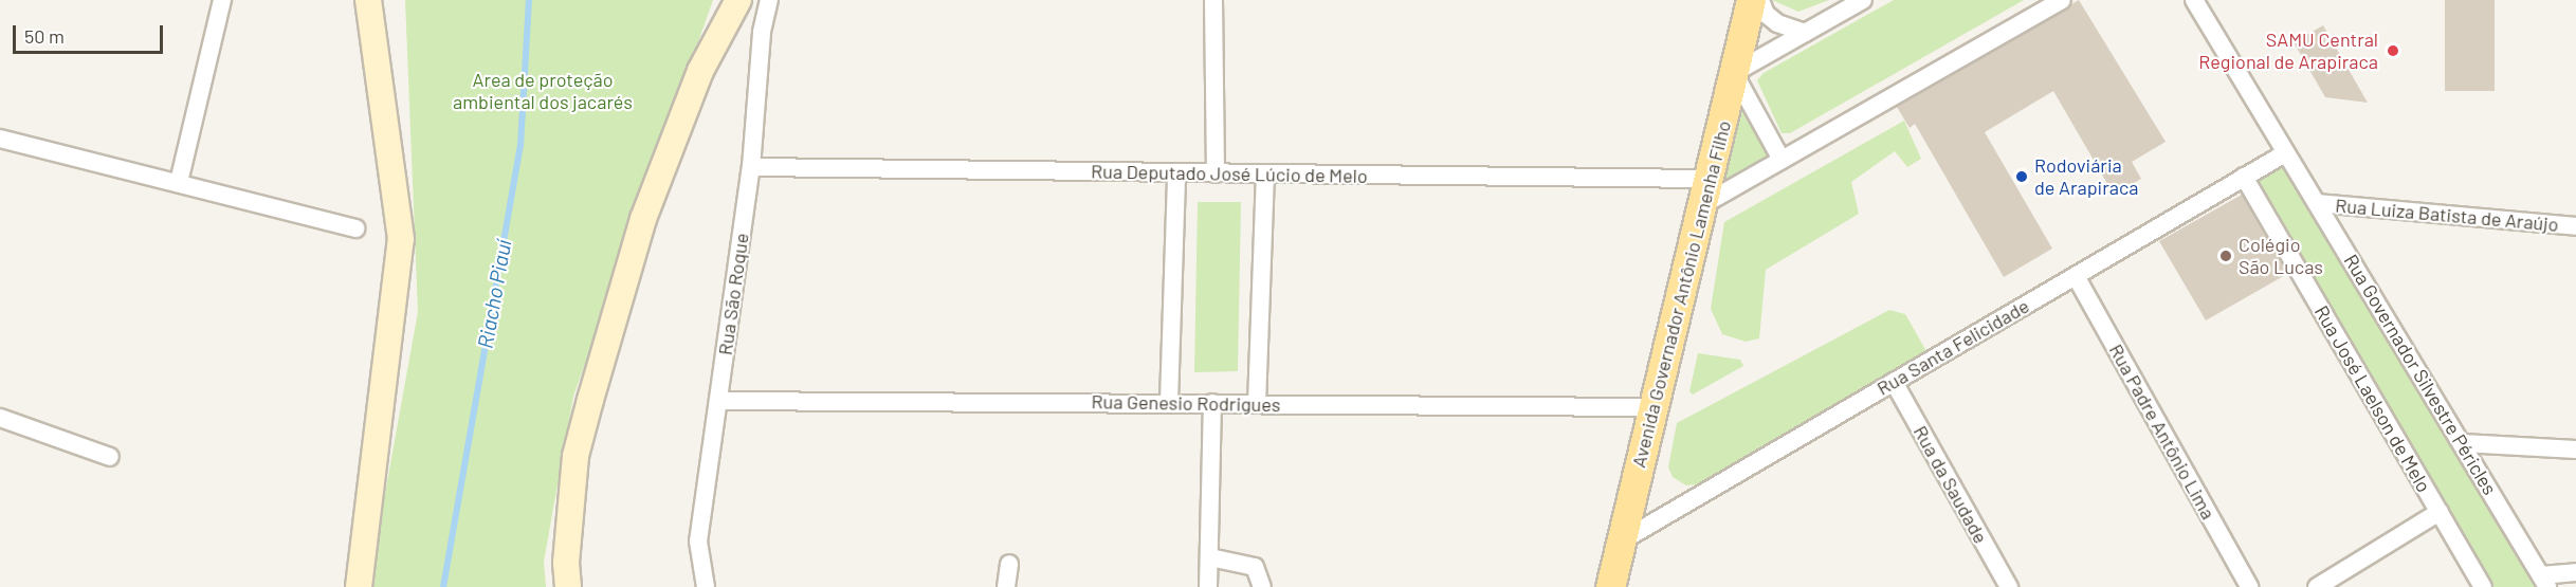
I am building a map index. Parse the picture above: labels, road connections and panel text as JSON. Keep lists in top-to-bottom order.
{
  "streets": {
    "main road": ["Avenida Governador Antônio Lamenha Filho"],
    "street": [
      "Rua Deputado José Lúcio de Melo",
      "Rua Luiza Batista de Araújo",
      "Rua São Roque",
      "Rua Santa Felicidade",
      "Rua Governador Silvestre Péricles",
      "Rua José Laelson de Melo",
      "Rua Genesio Rodrigues",
      "Rua Padre Antônio Lima",
      "Rua da Saudade"
    ]
  },
  "crossings": [
    ["Rua Deputado José Lúcio de Melo", "Rua São Roque"],
    ["Rua Deputado José Lúcio de Melo", "Avenida Governador Antônio Lamenha Filho"],
    ["Rua Luiza Batista de Araújo", "Rua Governador Silvestre Péricles"],
    ["Rua São Roque", "Rua Genesio Rodrigues"],
    ["Avenida Governador Antônio Lamenha Filho", "Rua Santa Felicidade"],
    ["Avenida Governador Antônio Lamenha Filho", "Rua Genesio Rodrigues"],
    ["Rua Santa Felicidade", "Rua Governador Silvestre Péricles"],
    ["Rua Santa Felicidade", "Rua José Laelson de Melo"],
    ["Rua Santa Felicidade", "Rua Padre Antônio Lima"],
    ["Rua Santa Felicidade", "Rua da Saudade"]
  ],
  "water": ["Riacho Piauí"],
  "parks": ["Area de proteção ambiental dos jacarés"],
  "places": ["SAMU Central Regional de Arapiraca", "Rodoviária de Arapiraca", "Colégio São Lucas"],
  "scale_bar": "50 m"
}
